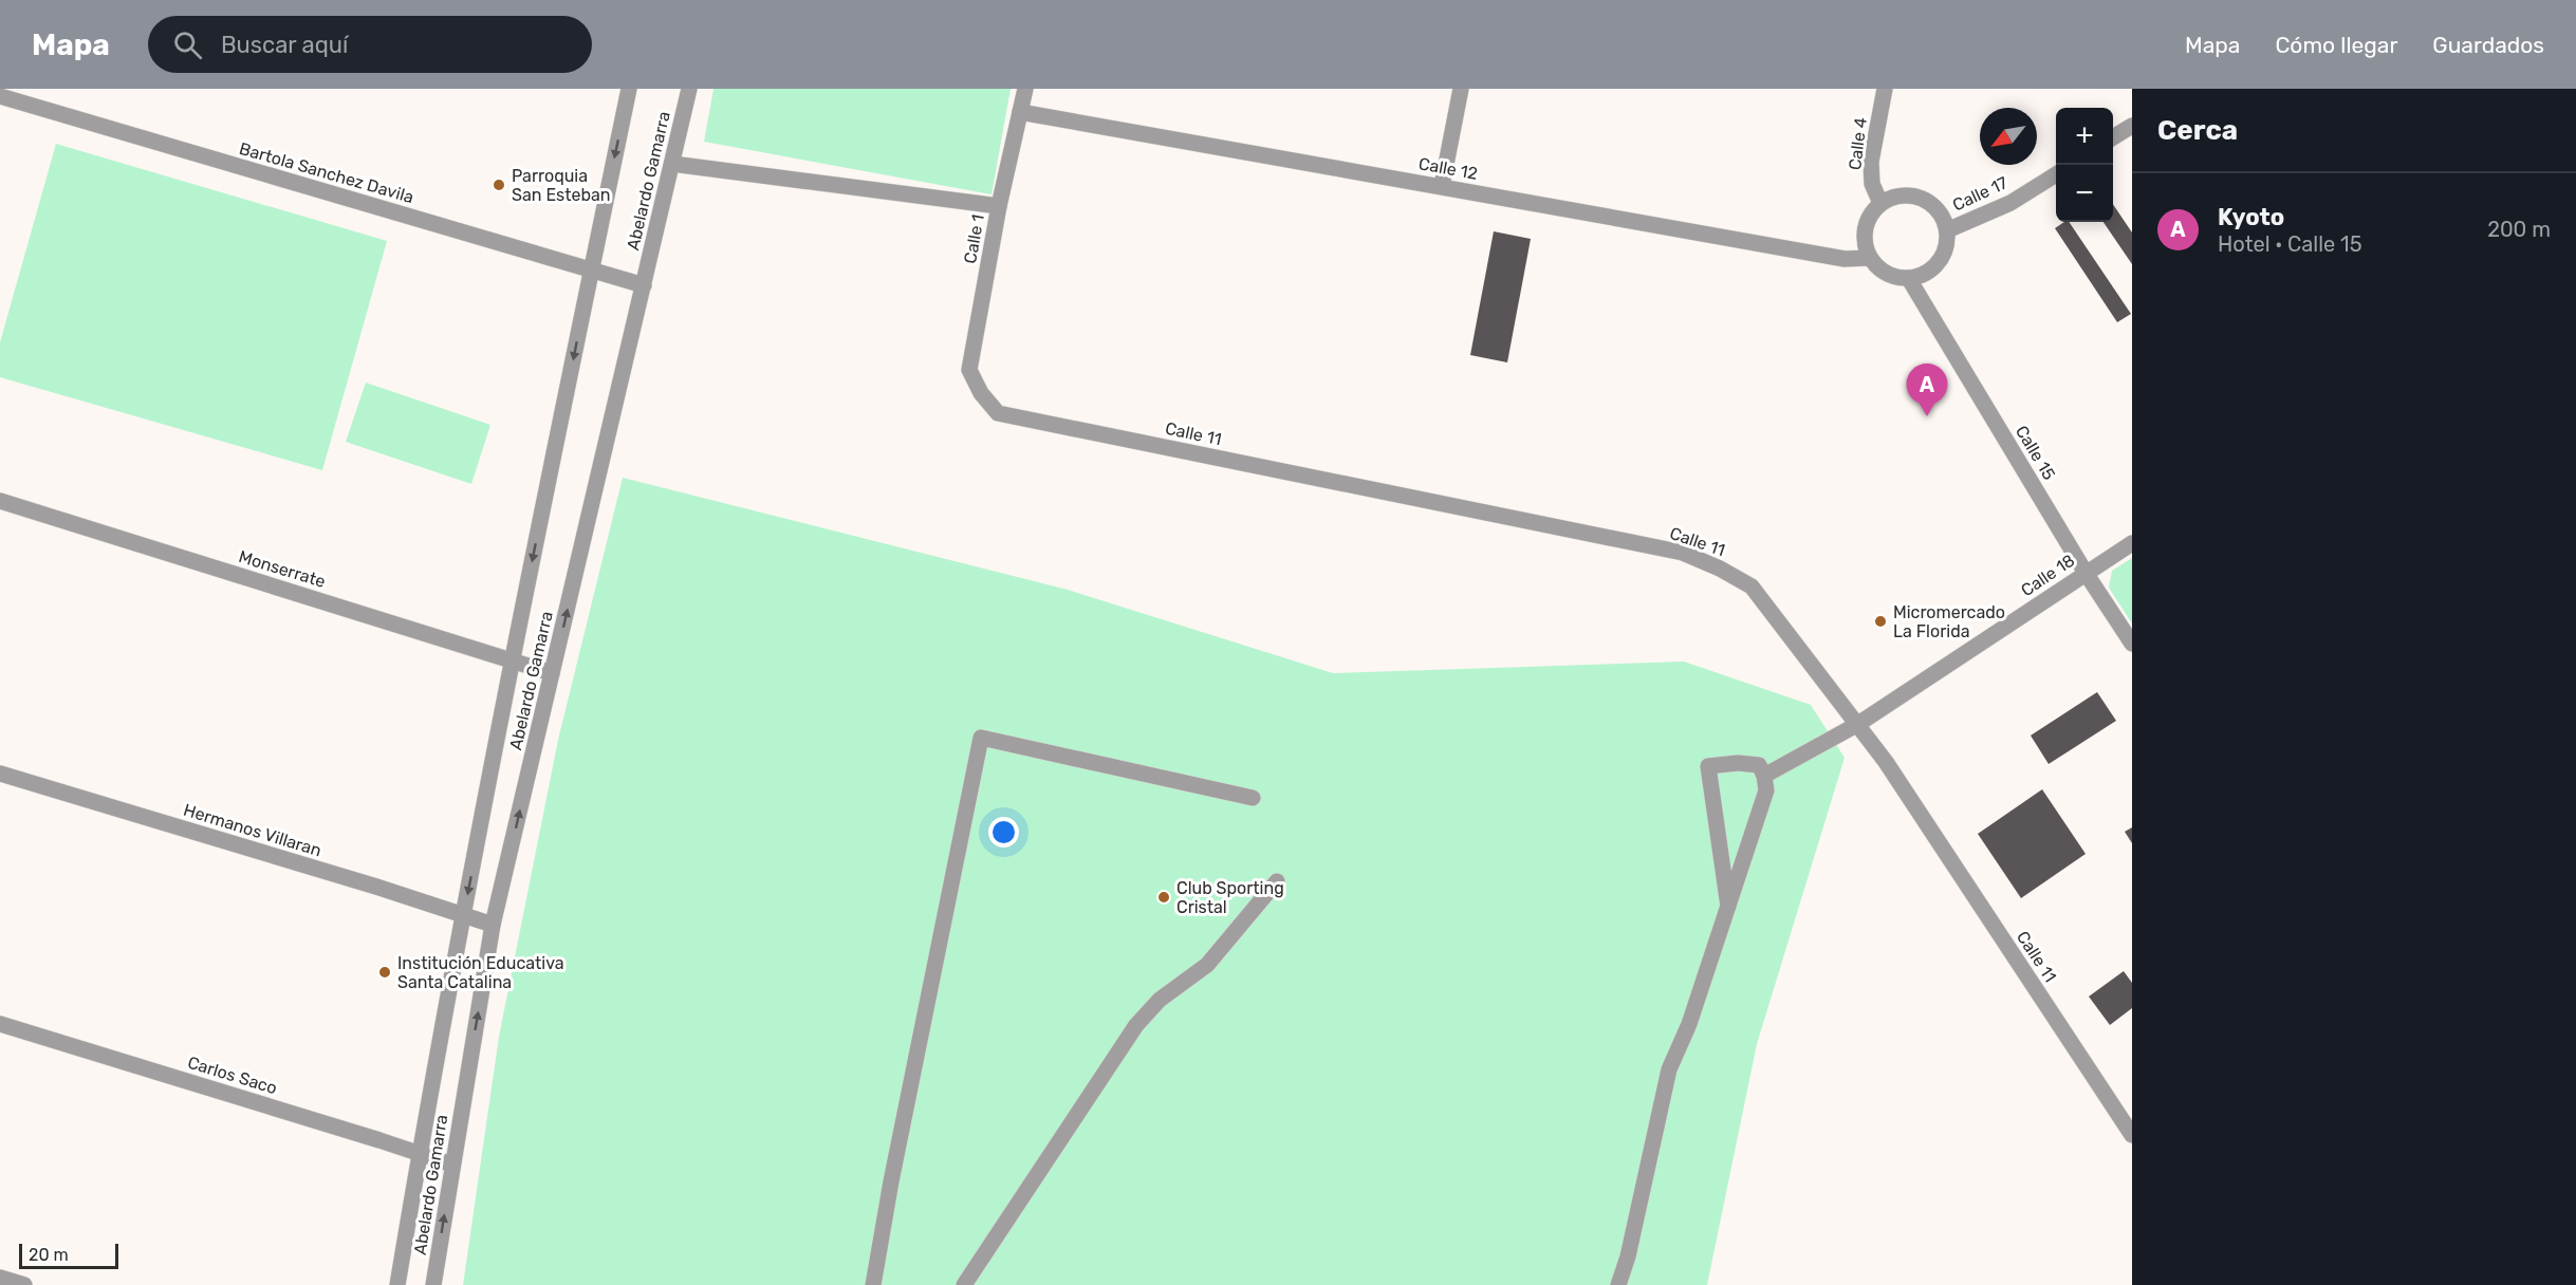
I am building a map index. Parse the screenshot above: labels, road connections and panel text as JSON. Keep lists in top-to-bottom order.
{
  "streets": {
    "street": [
      "Calle 4",
      "Calle 12",
      "Bartola Sanchez Davila",
      "Abelardo Gamarra",
      "Calle 17",
      "Calle 1",
      "Calle 11",
      "Calle 15",
      "Monserrate",
      "Calle 18",
      "Hermanos Villaran",
      "Carlos Saco"
    ]
  },
  "crossings": [
    ["Calle 4", "Calle 12"],
    ["Calle 4", "Calle 17"],
    ["Calle 4", "Calle 15"],
    ["Calle 12", "Calle 17"],
    ["Calle 12", "Calle 1"],
    ["Calle 12", "Calle 15"],
    ["Bartola Sanchez Davila", "Abelardo Gamarra"],
    ["Abelardo Gamarra", "Monserrate"],
    ["Abelardo Gamarra", "Hermanos Villaran"],
    ["Abelardo Gamarra", "Carlos Saco"],
    ["Calle 17", "Calle 15"],
    ["Calle 1", "Calle 11"],
    ["Calle 11", "Calle 18"],
    ["Calle 15", "Calle 18"]
  ],
  "places": [
    "Parroquia San Esteban",
    "Micromercado La Florida",
    "Club Sporting Cristal",
    "Institución Educativa Santa Catalina"
  ],
  "scale_bar": "20 m",
  "north": "bottom left",
  "page": {
    "header": "Mapa",
    "search": "Buscar aquí",
    "nav": ["Mapa", "Cómo llegar", "Guardados"],
    "heading": "Cerca",
    "map_buttons": ["+", "−"],
    "list": [
      {
        "mark": "A",
        "name": "Kyoto",
        "note": "Hotel · Calle 15",
        "value": "200 m"
      }
    ],
    "pins": "A",
    "scale": "20 m"
  }
}
